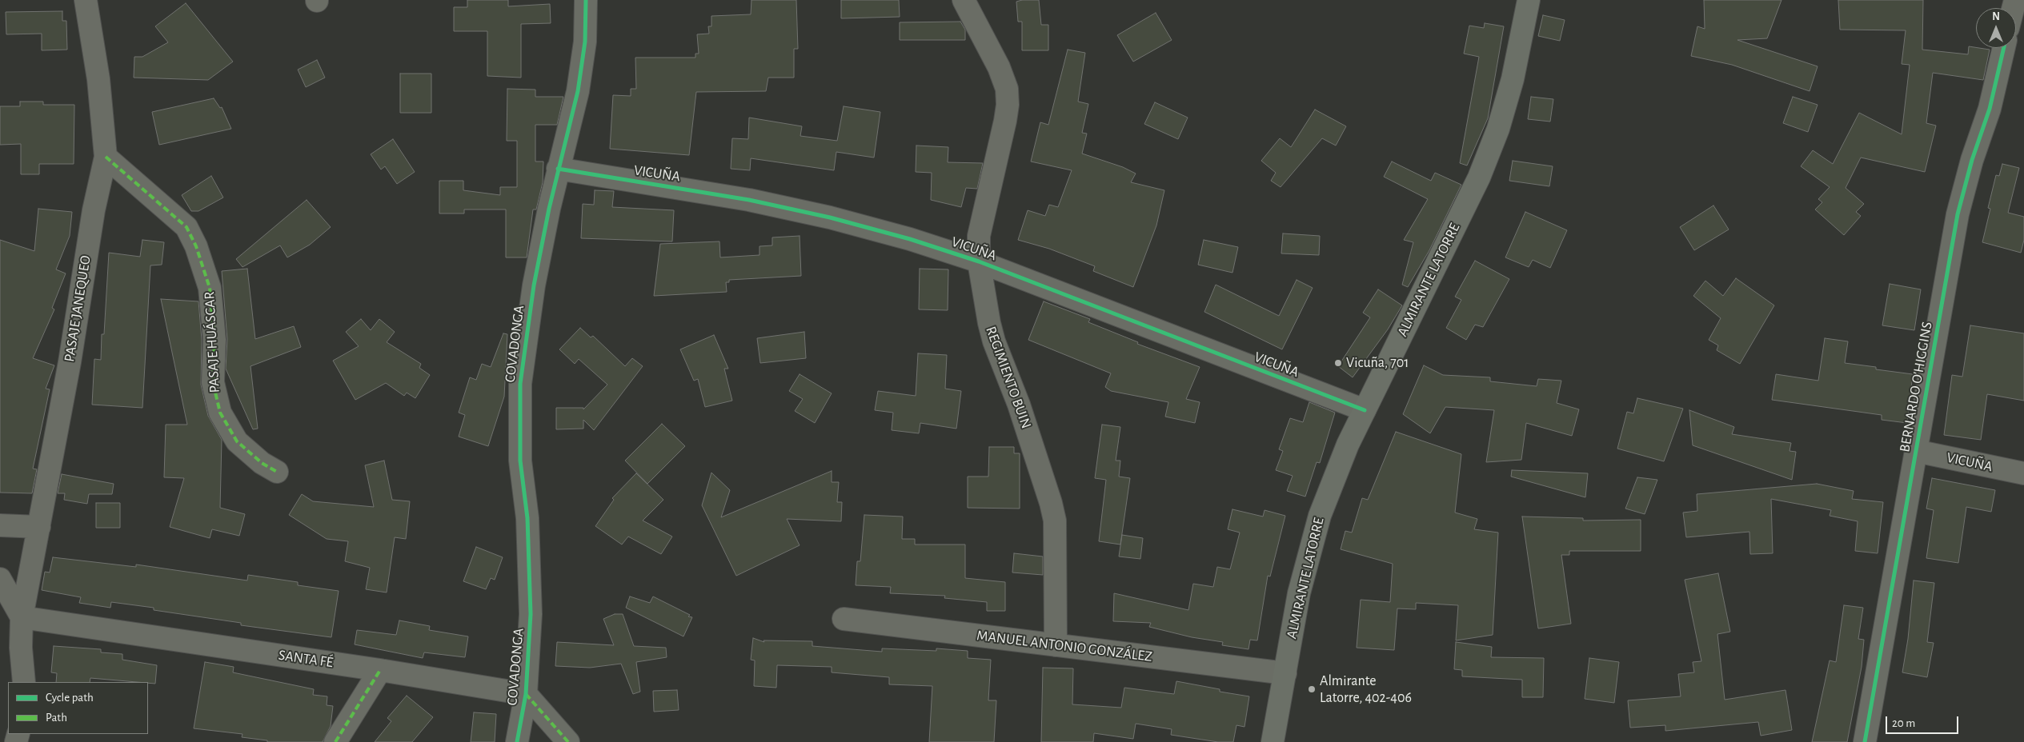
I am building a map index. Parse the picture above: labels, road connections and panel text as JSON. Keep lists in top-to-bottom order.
{
  "streets": {
    "main road": ["ALMIRANTE LATORRE"],
    "street": [
      "VICUÑA",
      "PASAJE JANEQUEO",
      "PASAJE HUÁSCAR",
      "COVADONGA",
      "REGIMIENTO BUIN",
      "BERNARDO O'HIGGINS",
      "MANUEL ANTONIO GONZÁLEZ",
      "SANTA FÉ"
    ]
  },
  "crossings": [
    ["VICUÑA", "ALMIRANTE LATORRE"],
    ["VICUÑA", "COVADONGA"],
    ["VICUÑA", "REGIMIENTO BUIN"],
    ["VICUÑA", "BERNARDO O'HIGGINS"],
    ["ALMIRANTE LATORRE", "MANUEL ANTONIO GONZÁLEZ"],
    ["PASAJE JANEQUEO", "PASAJE HUÁSCAR"],
    ["PASAJE JANEQUEO", "SANTA FÉ"],
    ["COVADONGA", "SANTA FÉ"],
    ["REGIMIENTO BUIN", "MANUEL ANTONIO GONZÁLEZ"]
  ],
  "places": ["Vicuña, 701", "Almirante Latorre, 402-406"],
  "legend": ["Cycle path", "Path"],
  "scale_bar": "20 m",
  "north": "top"
}
